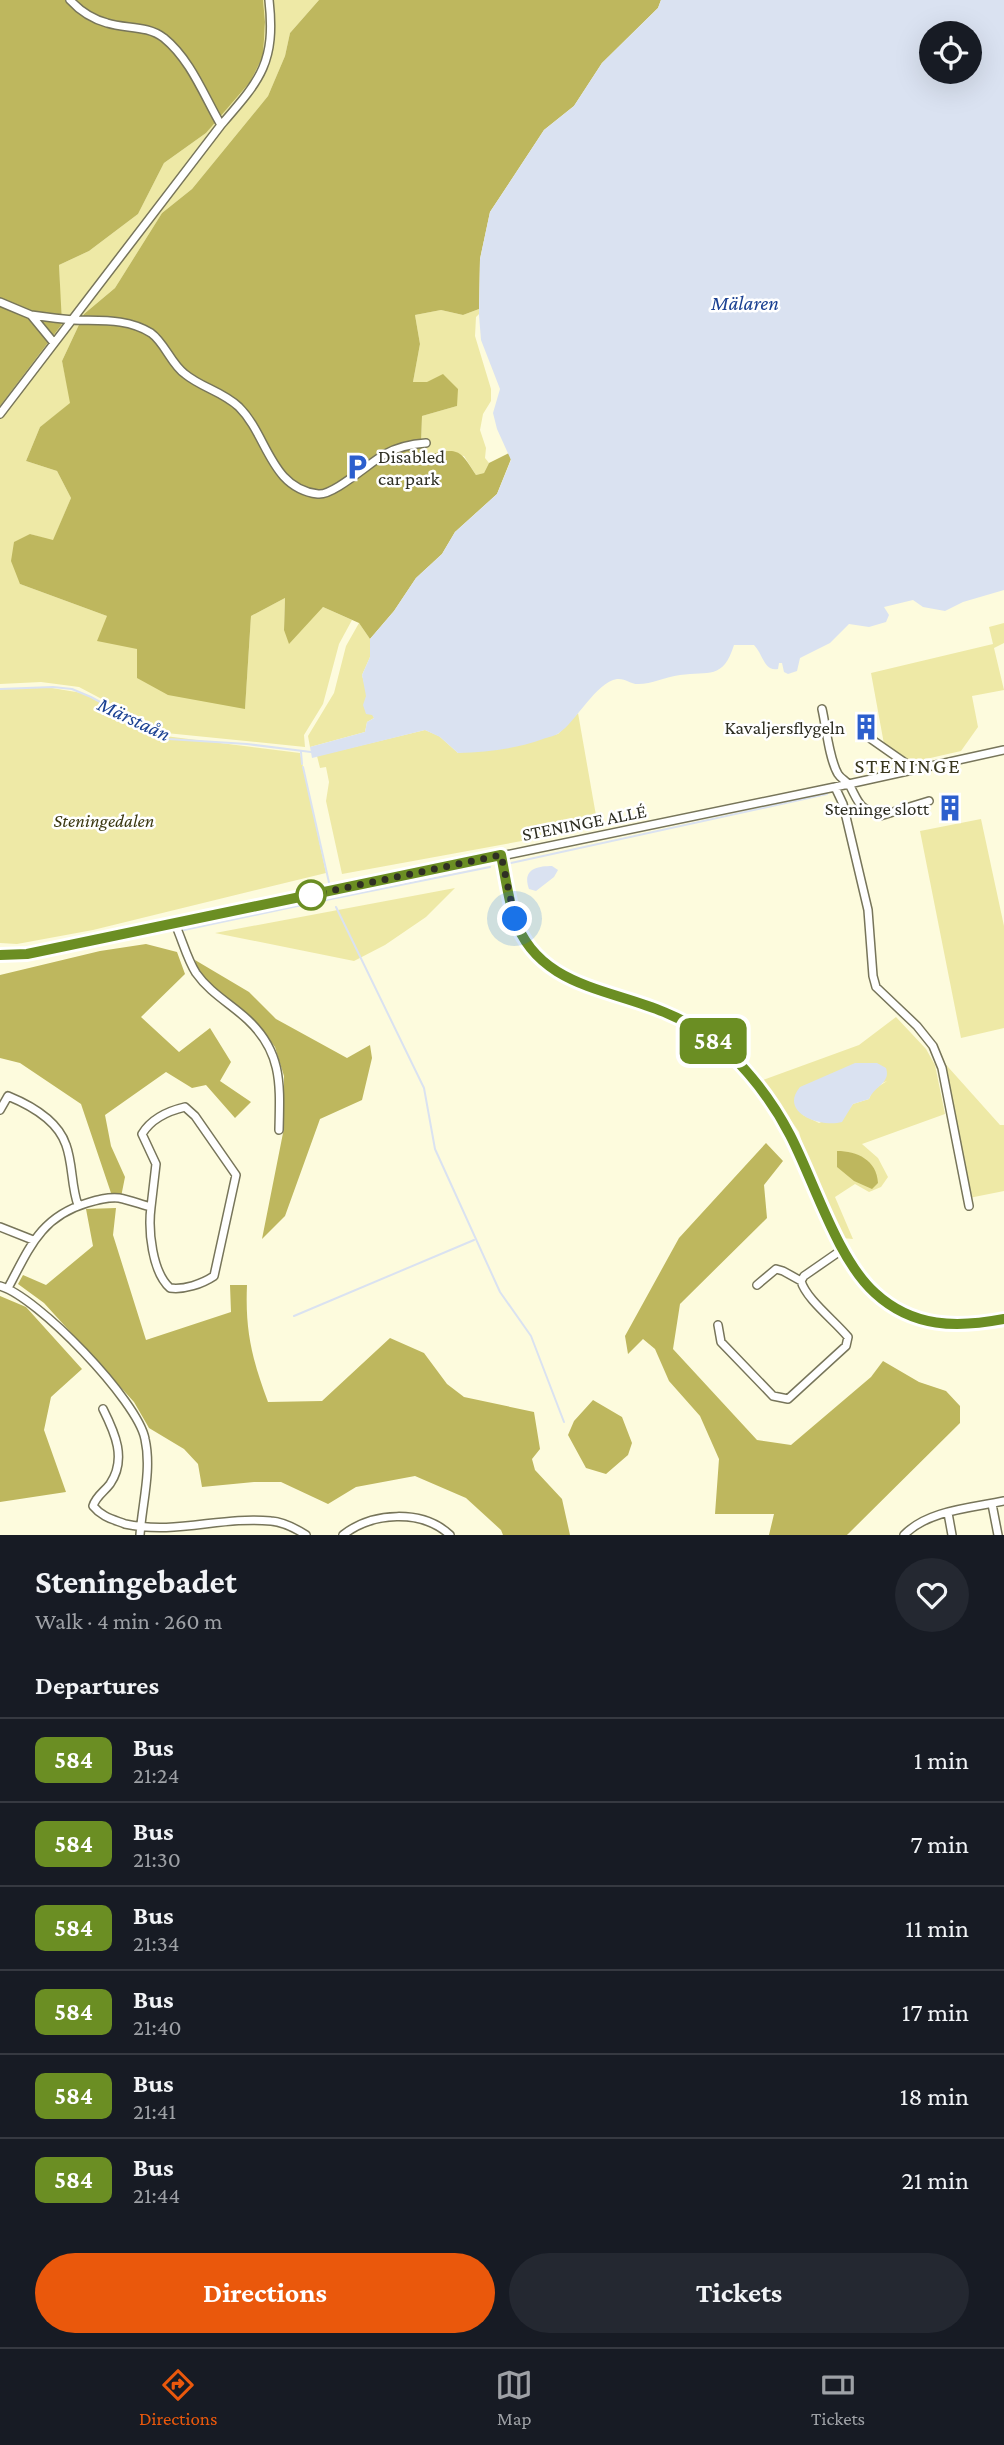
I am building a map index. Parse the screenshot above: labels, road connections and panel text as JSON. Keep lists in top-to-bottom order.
{
  "streets": {
    "street": ["STENINGE ALLÉ"]
  },
  "districts": ["STENINGE"],
  "water": ["Mälaren", "Märstaån"],
  "parks": ["Steningedalen"],
  "places": {
    "parking": ["Disabled car park"],
    "building": ["Kavaljersflygeln", "Steninge slott"]
  },
  "lines": ["bus line 584"],
  "page": {
    "on_map": "584",
    "heading": [
      ["Steningebadet", "Walk · 4 min · 260 m"],
      "Departures"
    ],
    "list": [
      {
        "mark": "584",
        "name": "Bus",
        "note": "21:24",
        "value": "1 min"
      },
      {
        "mark": "584",
        "name": "Bus",
        "note": "21:30",
        "value": "7 min"
      },
      {
        "mark": "584",
        "name": "Bus",
        "note": "21:34",
        "value": "11 min"
      },
      {
        "mark": "584",
        "name": "Bus",
        "note": "21:40",
        "value": "17 min"
      },
      {
        "mark": "584",
        "name": "Bus",
        "note": "21:41",
        "value": "18 min"
      },
      {
        "mark": "584",
        "name": "Bus",
        "note": "21:44",
        "value": "21 min"
      }
    ],
    "buttons": ["Directions", "Tickets"],
    "tabs": ["Directions", "Map", "Tickets"]
  }
}
